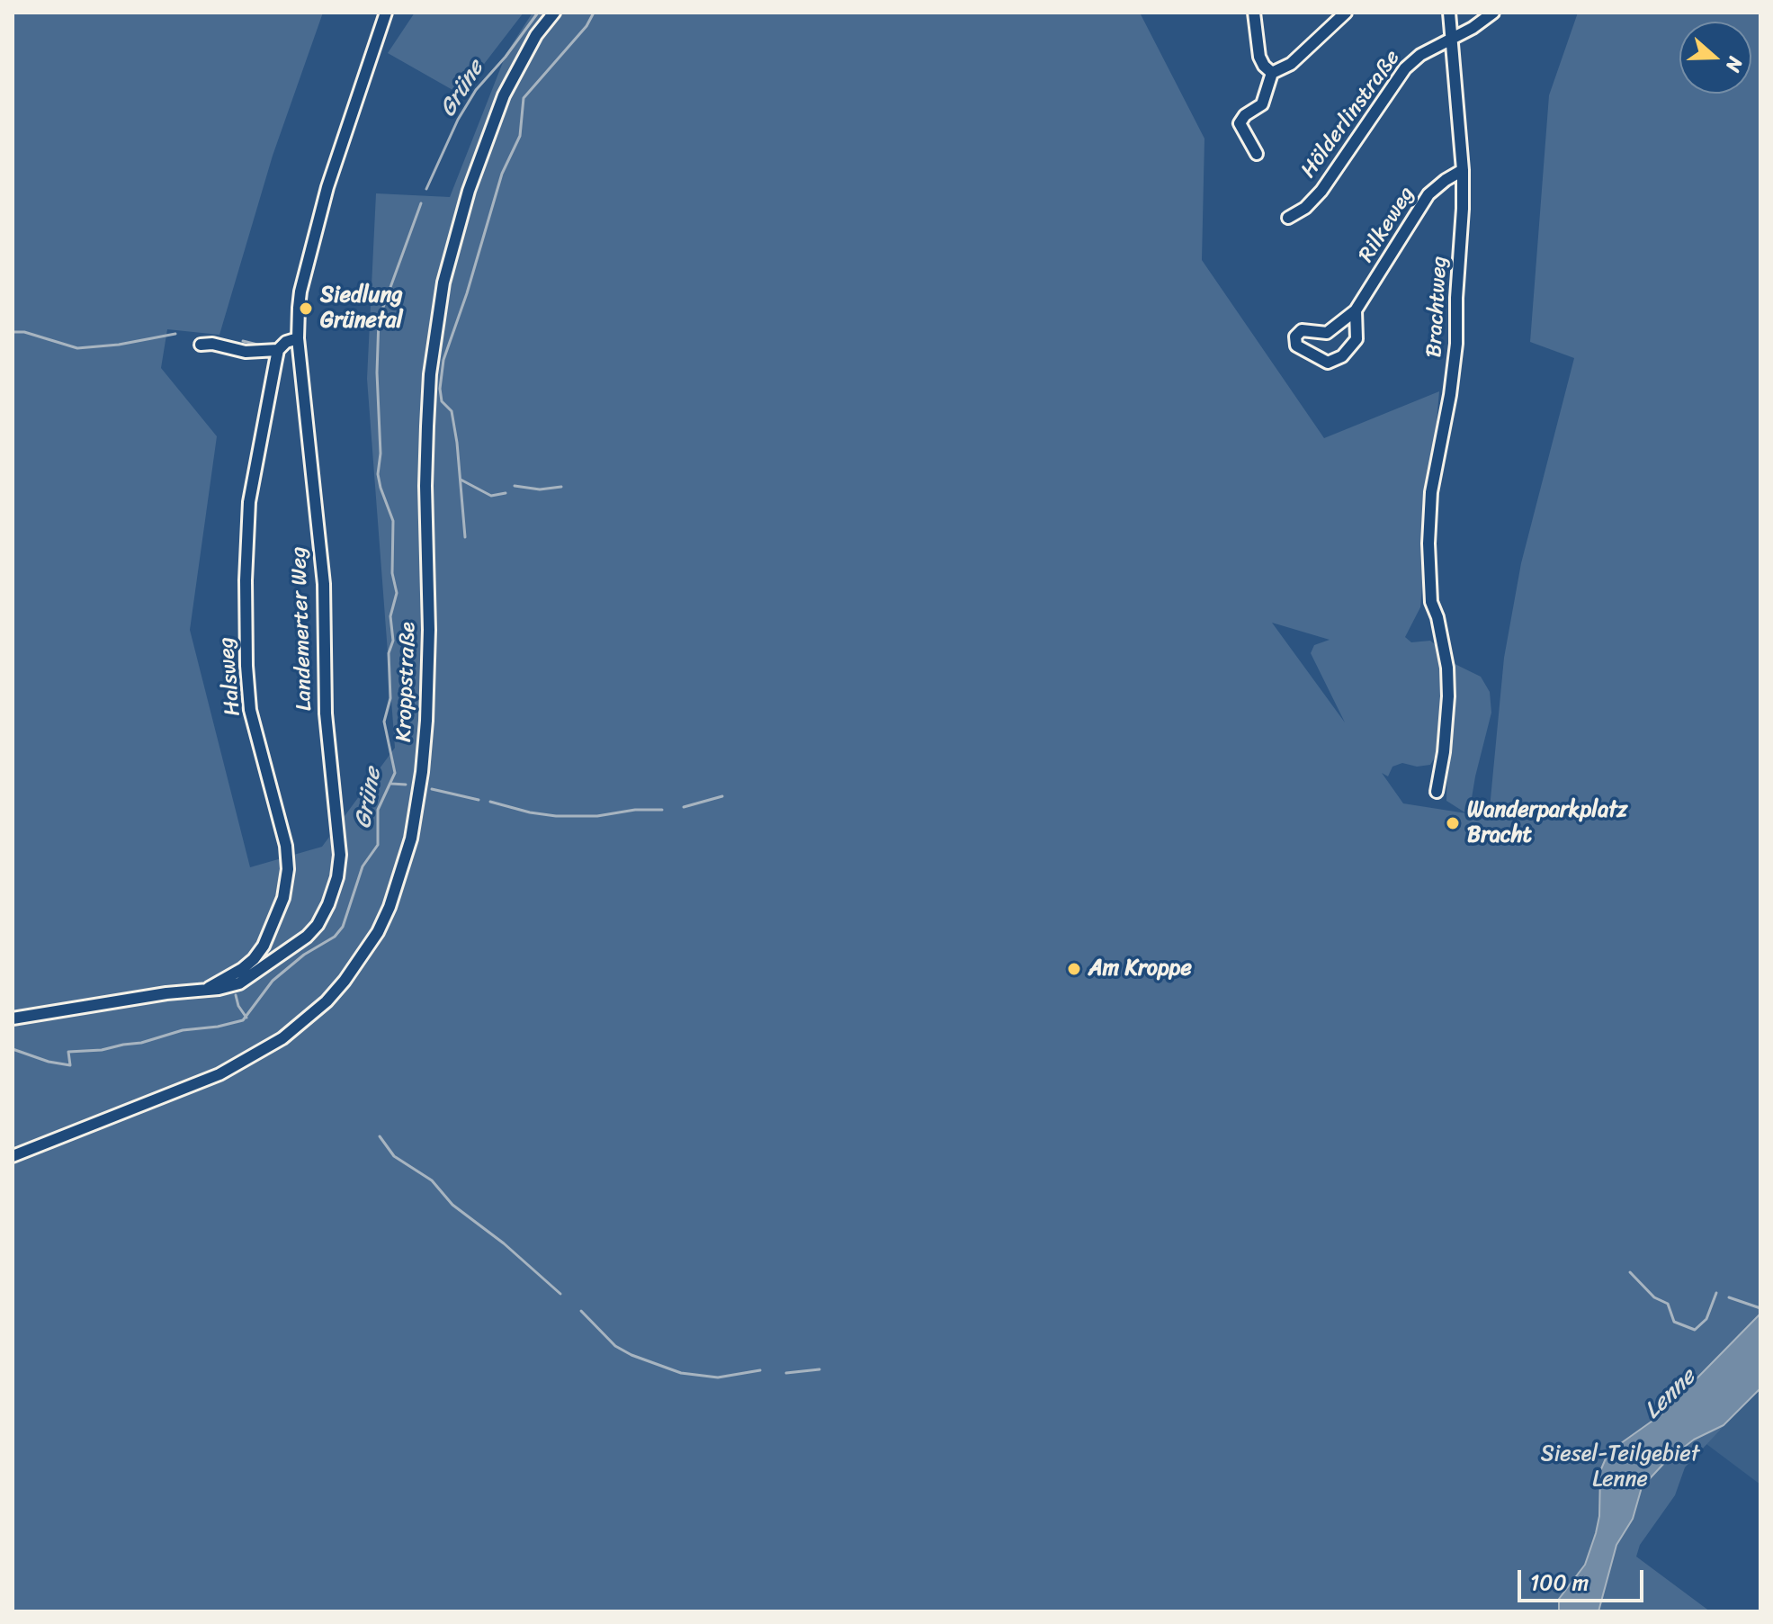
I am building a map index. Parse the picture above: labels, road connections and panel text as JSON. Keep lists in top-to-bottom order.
{
  "streets": {
    "street": [
      "Hölderlinstraße",
      "Rilkeweg",
      "Brachtweg",
      "Landemerter Weg",
      "Halsweg",
      "Kroppstraße"
    ]
  },
  "crossings": [
    ["Hölderlinstraße", "Brachtweg"],
    ["Rilkeweg", "Brachtweg"],
    ["Landemerter Weg", "Halsweg"]
  ],
  "water": ["Grüne", "Lenne"],
  "parks": ["Siesel-Teilgebiet Lenne"],
  "places": ["Siedlung Grünetal", "Wanderparkplatz Bracht", "Am Kroppe"],
  "scale_bar": "100 m",
  "north": "right"
}
